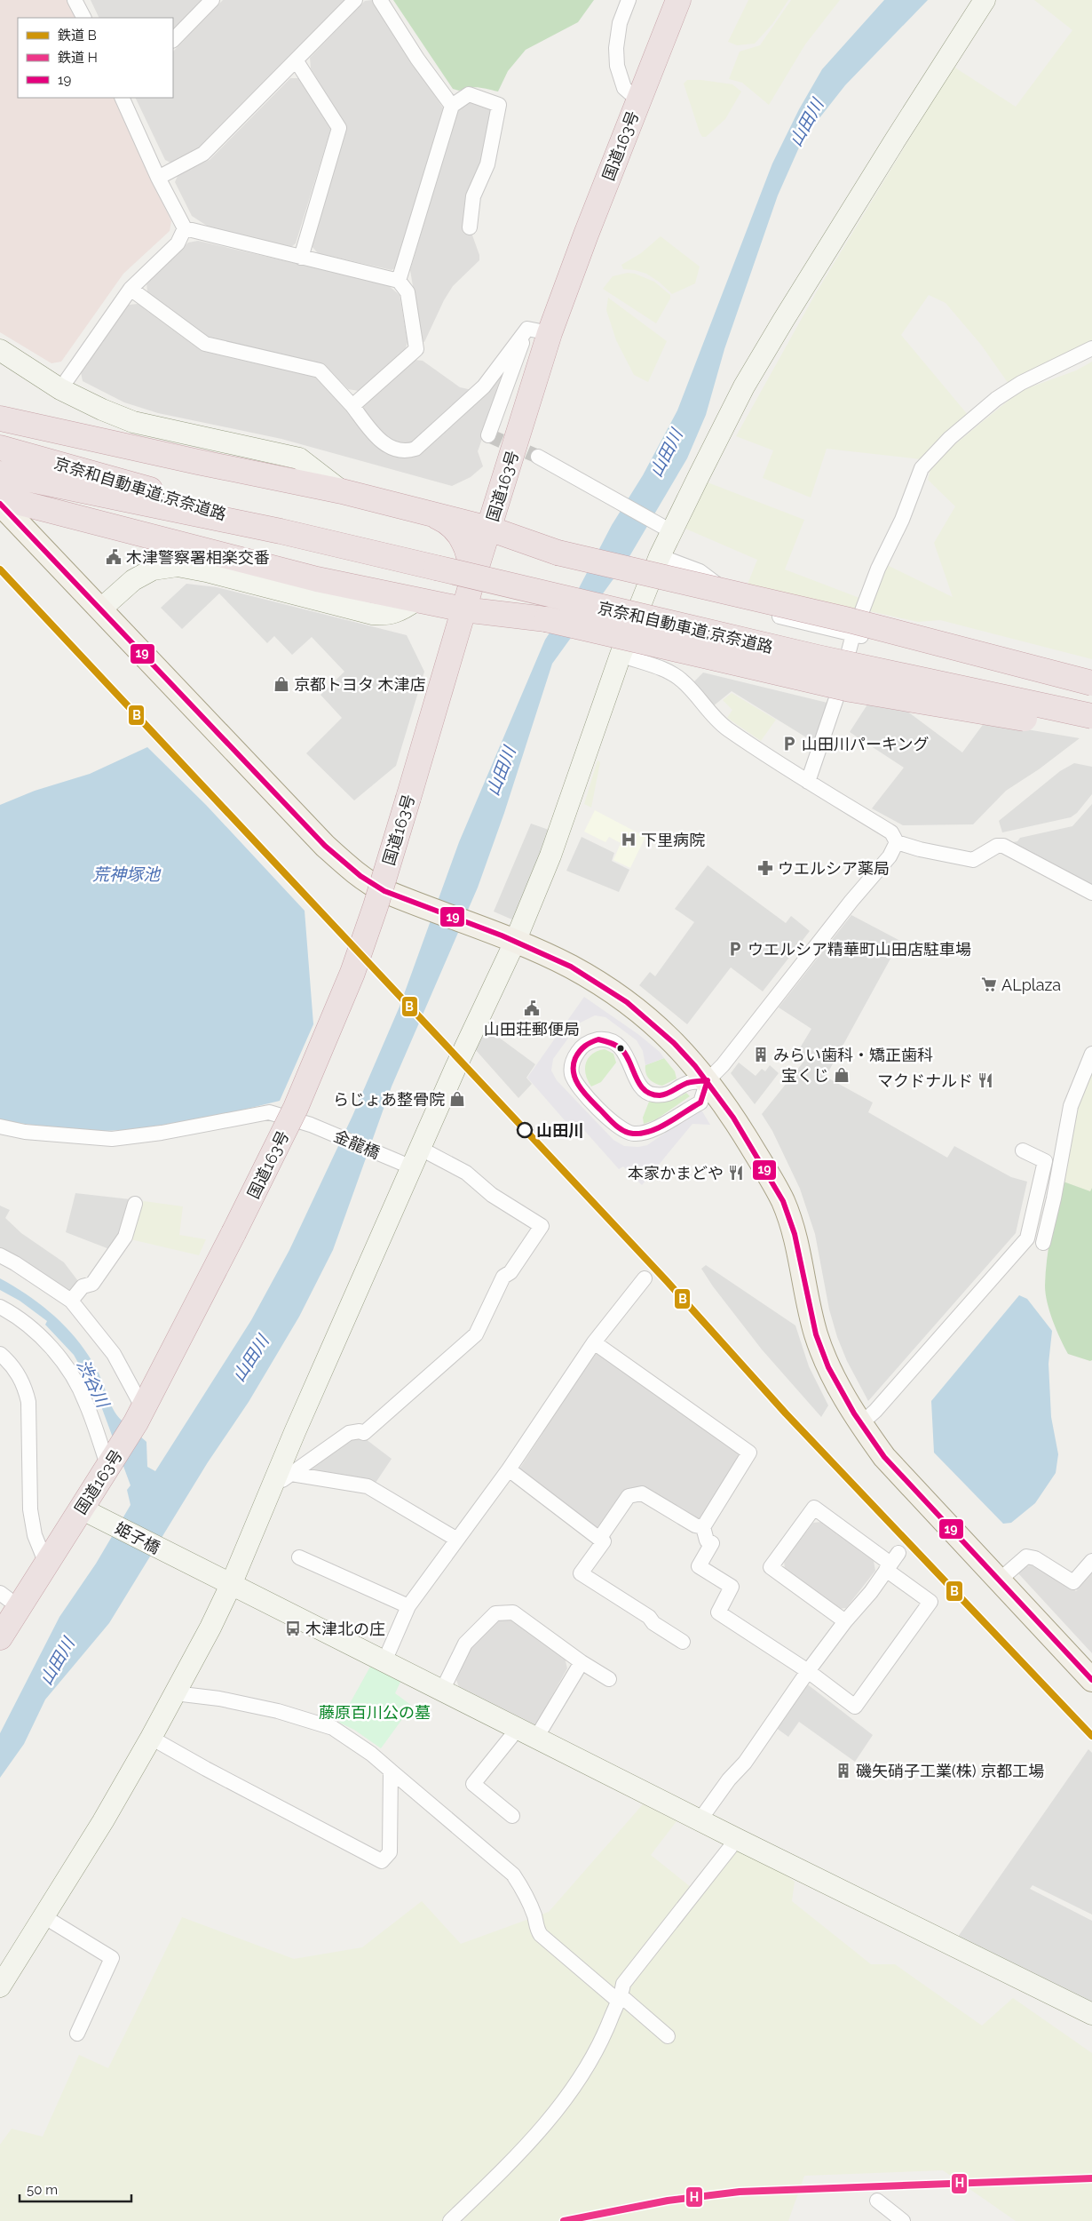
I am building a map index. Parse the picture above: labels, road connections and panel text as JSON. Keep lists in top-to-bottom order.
{
  "streets": {
    "highway": ["国道163号", "京奈和自動車道;京奈道路"],
    "street": ["金龍橋", "姫子橋"]
  },
  "crossings": [
    ["国道163号", "姫子橋"]
  ],
  "water": ["山田川", "荒神塚池", "渋谷川"],
  "parks": ["藤原百川公の墓"],
  "places": {
    "public building": ["木津警察署相楽交番", "山田荘郵便局"],
    "shop": ["京都トヨタ 木津店", "宝くじ", "らじょあ整骨院"],
    "parking": ["山田川パーキング", "ウエルシア精華町山田店駐車場"],
    "hospital": ["下里病院"],
    "pharmacy": ["ウエルシア薬局"],
    "supermarket": ["ALplaza"],
    "building": ["みらい歯科・矯正歯科", "磯矢硝子工業(株) 京都工場"],
    "restaurant": ["マクドナルド", "本家かまどや"],
    "other": ["山田川"],
    "bus stop": ["木津北の庄"]
  },
  "lines": ["transit line 19", "rail line B", "rail line H"],
  "legend": ["鉄道 B", "鉄道 H", "19"],
  "scale_bar": "50 m"
}
